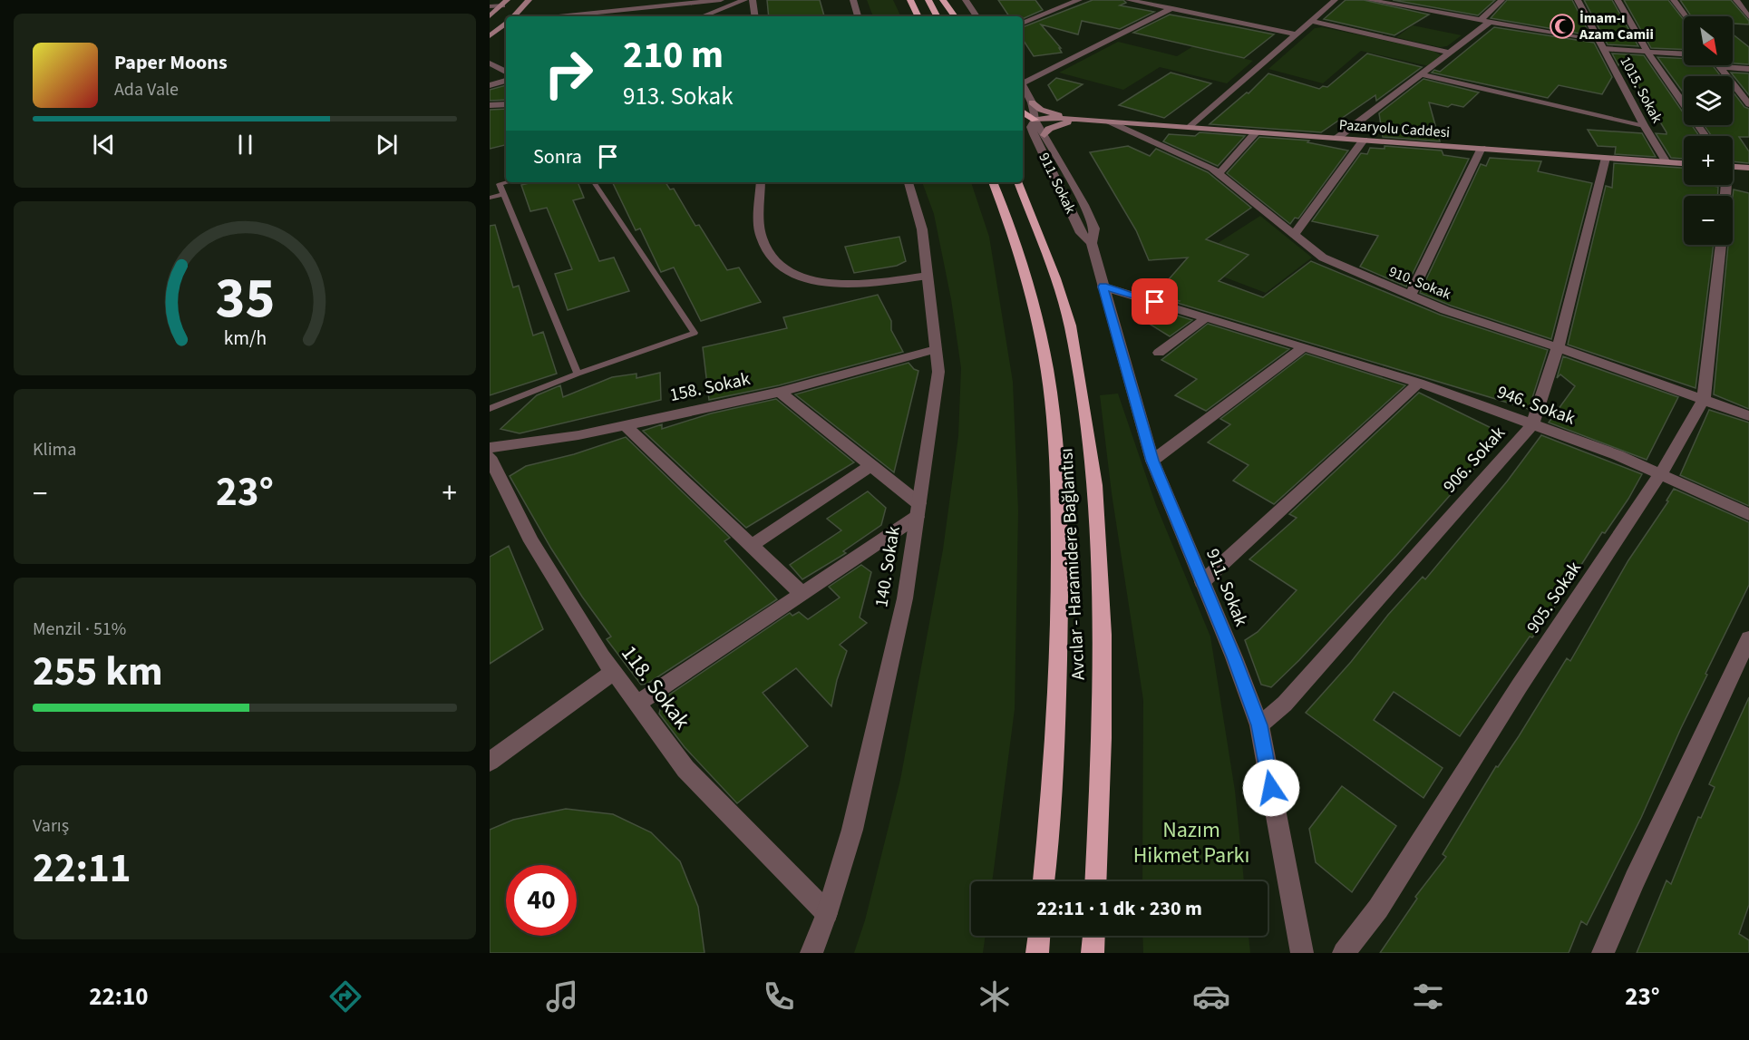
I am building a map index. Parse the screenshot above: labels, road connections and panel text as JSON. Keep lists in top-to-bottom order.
{
  "streets": {
    "highway": ["Avcılar - Haramidere Bağlantısı"],
    "main road": ["Pazaryolu Caddesi"],
    "street": [
      "1015. Sokak",
      "911. Sokak",
      "910. Sokak",
      "158. Sokak",
      "946. Sokak",
      "906. Sokak",
      "140. Sokak",
      "905. Sokak",
      "118. Sokak"
    ]
  },
  "crossings": [
    ["1015. Sokak", "Pazaryolu Caddesi"],
    ["Pazaryolu Caddesi", "910. Sokak"],
    ["Pazaryolu Caddesi", "906. Sokak"],
    ["911. Sokak", "946. Sokak"],
    ["911. Sokak", "906. Sokak"],
    ["910. Sokak", "906. Sokak"],
    ["910. Sokak", "905. Sokak"],
    ["158. Sokak", "140. Sokak"],
    ["946. Sokak", "906. Sokak"],
    ["946. Sokak", "905. Sokak"],
    ["140. Sokak", "118. Sokak"]
  ],
  "parks": ["Nazım Hikmet Parkı"],
  "places": {
    "mosque": ["İmam-ı Azam Camii"]
  },
  "north": "bottom right",
  "page": {
    "map_buttons": ["+", "−"],
    "turn": ["210 m", "913. Sokak"],
    "song": ["Paper Moons", "Ada Vale"],
    "then": "Sonra",
    "tile": [
      "Klima",
      ["Menzil · 51%", "255 km"],
      ["Varış", "22:11"]
    ],
    "heat": ["−", "23°", "+"],
    "limit": "40",
    "trip": "22:11 · 1 dk · 230 m",
    "tabs": ["22:10", "23°"],
    "gauge": ["35", "km/h"]
  }
}
